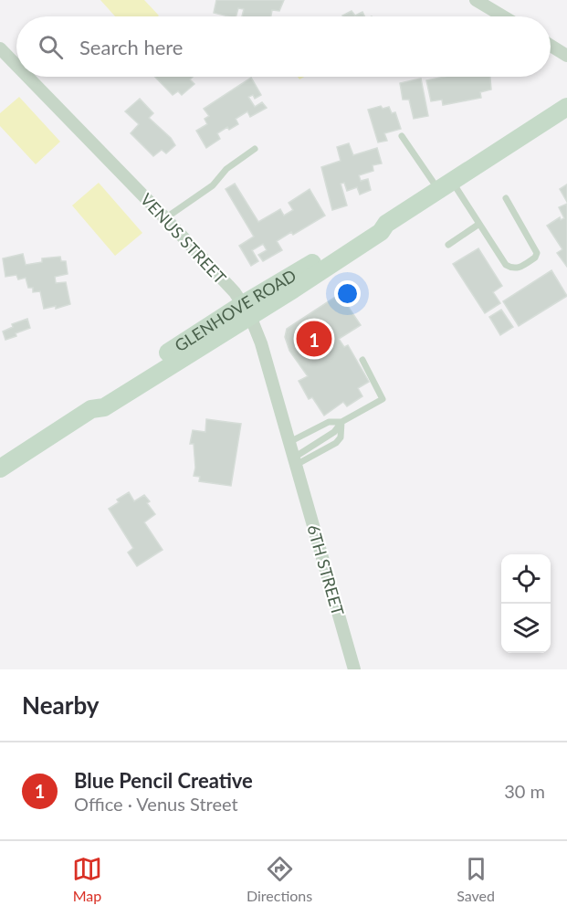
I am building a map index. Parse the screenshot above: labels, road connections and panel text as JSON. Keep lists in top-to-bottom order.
{
  "streets": {
    "main road": ["GLENHOVE ROAD"],
    "street": ["VENUS STREET", "6TH STREET"]
  },
  "crossings": [
    ["VENUS STREET", "GLENHOVE ROAD"],
    ["VENUS STREET", "6TH STREET"]
  ],
  "page": {
    "search": "Search here",
    "pins": "1",
    "heading": "Nearby",
    "list": [
      {
        "mark": "1",
        "name": "Blue Pencil Creative",
        "note": "Office · Venus Street",
        "value": "30 m"
      }
    ],
    "nav": ["Map", "Directions", "Saved"]
  }
}
